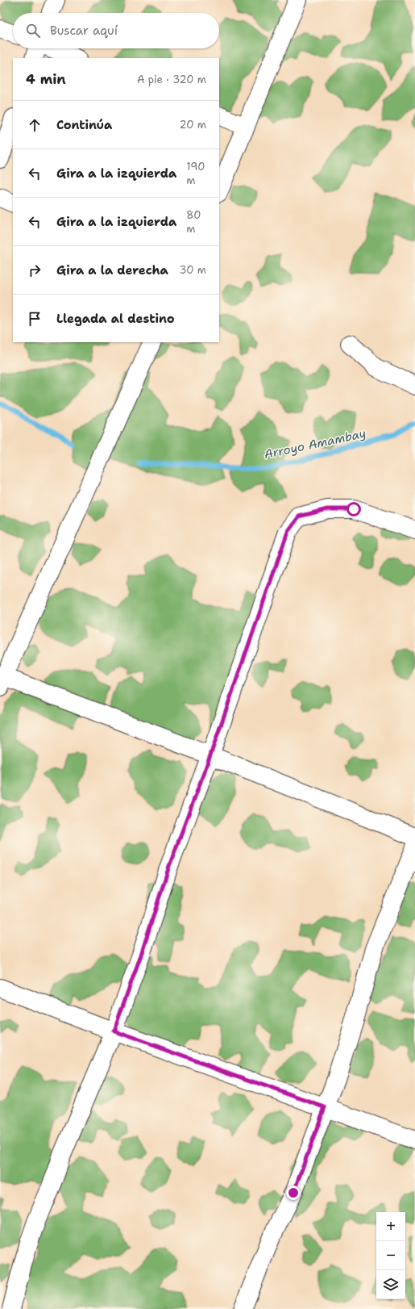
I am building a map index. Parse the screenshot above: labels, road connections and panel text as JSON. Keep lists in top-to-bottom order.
{
  "water": ["Arroyo Amambay"],
  "page": {
    "search": "Buscar aquí",
    "heading": ["4 min", "A pie · 320 m"],
    "list": [
      ["Continúa", "20 m"],
      ["Gira a la izquierda", "190 m"],
      ["Gira a la izquierda", "80 m"],
      ["Gira a la derecha", "30 m"],
      "Llegada al destino"
    ],
    "map_buttons": ["+", "−"]
  }
}
